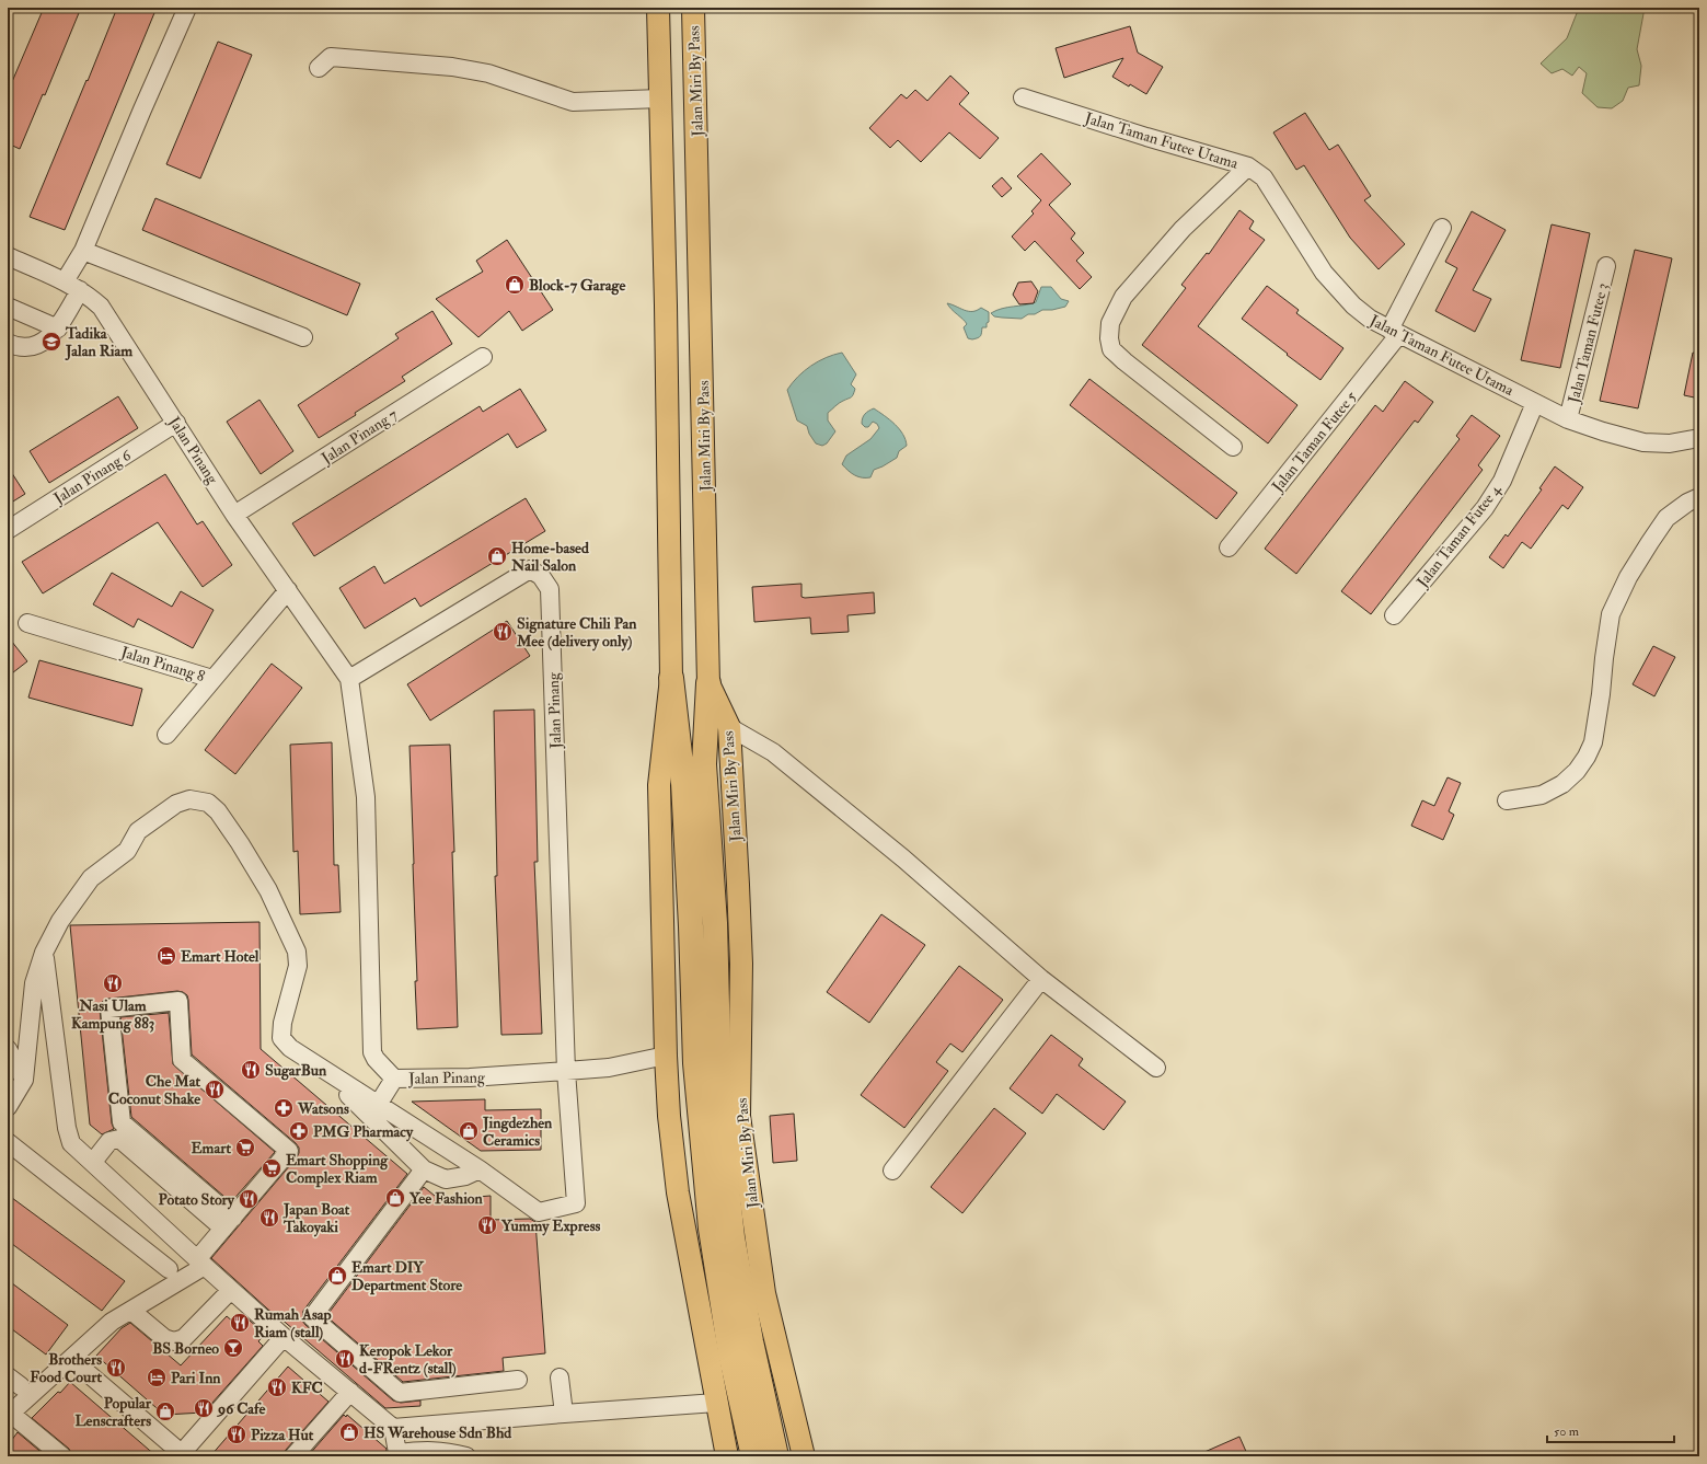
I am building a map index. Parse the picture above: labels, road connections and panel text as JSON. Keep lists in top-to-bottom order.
{
  "streets": {
    "main road": ["Jalan Miri By Pass"],
    "street": [
      "Jalan Taman Futee Utama",
      "Jalan Taman Futee 3",
      "Jalan Pinang 7",
      "Jalan Taman Futee 5",
      "Jalan Pinang",
      "Jalan Pinang 6",
      "Jalan Taman Futee 4",
      "Jalan Pinang 8"
    ]
  },
  "crossings": [
    ["Jalan Taman Futee Utama", "Jalan Taman Futee 3"],
    ["Jalan Taman Futee Utama", "Jalan Taman Futee 5"],
    ["Jalan Taman Futee Utama", "Jalan Taman Futee 4"],
    ["Jalan Pinang 7", "Jalan Pinang"],
    ["Jalan Pinang", "Jalan Pinang 6"],
    ["Jalan Pinang", "Jalan Pinang 8"]
  ],
  "places": {
    "shop": [
      "Block-7 Garage",
      "Home-based Nail Salon",
      "Jingdezhen Ceramics",
      "Yee Fashion",
      "Emart DIY Department Store",
      "Popular Lenscrafters",
      "HS Warehouse Sdn Bhd"
    ],
    "school or university": ["Tadika Jalan Riam"],
    "restaurant": [
      "Signature Chili Pan Mee (delivery only)",
      "Nasi Ulam Kampung 883",
      "SugarBun",
      "Che Mat Coconut Shake",
      "Potato Story",
      "Japan Boat Takoyaki",
      "Yummy Express",
      "Rumah Asap Riam (stall)",
      "Keropok Lekor d-FRentz (stall)",
      "Brothers Food Court",
      "KFC",
      "96 Cafe",
      "Pizza Hut"
    ],
    "hotel": ["Emart Hotel", "Pari Inn"],
    "pharmacy": ["Watsons", "PMG Pharmacy"],
    "supermarket": ["Emart", "Emart Shopping Complex Riam"],
    "bar": ["BS Borneo"]
  },
  "scale_bar": "50 m"
}
